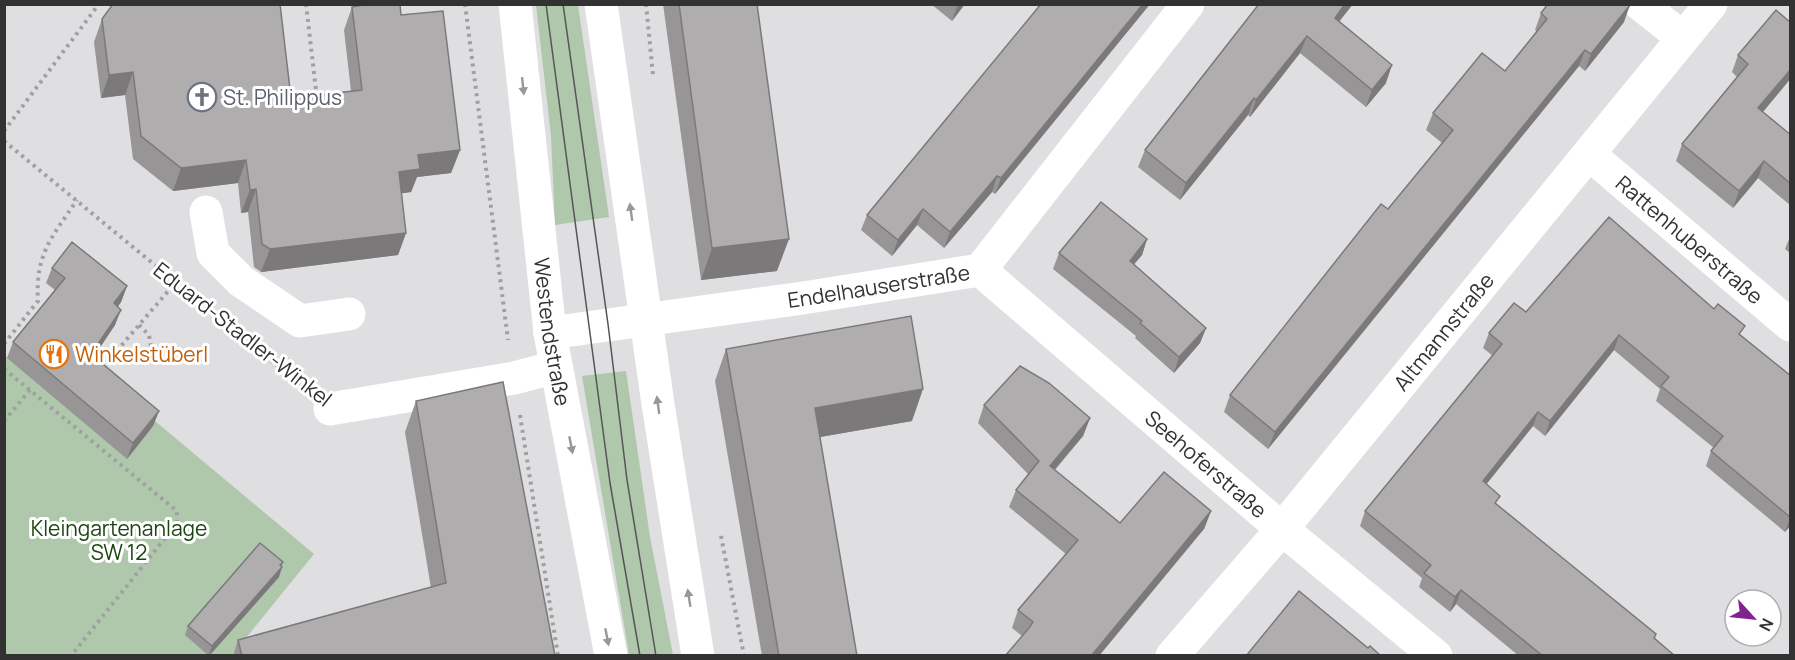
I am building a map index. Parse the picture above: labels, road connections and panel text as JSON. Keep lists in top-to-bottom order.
{
  "streets": {
    "street": [
      "Rattenhuberstraße",
      "Endelhauserstraße",
      "Westendstraße",
      "Altmannstraße",
      "Eduard-Stadler-Winkel",
      "Seehoferstraße"
    ]
  },
  "crossings": [
    ["Rattenhuberstraße", "Altmannstraße"],
    ["Endelhauserstraße", "Westendstraße"],
    ["Endelhauserstraße", "Seehoferstraße"],
    ["Westendstraße", "Eduard-Stadler-Winkel"],
    ["Altmannstraße", "Seehoferstraße"]
  ],
  "parks": ["Kleingartenanlage SW 12"],
  "places": {
    "church": ["St. Philippus"],
    "restaurant": ["Winkelstüberl"]
  },
  "north": "bottom right"
}
